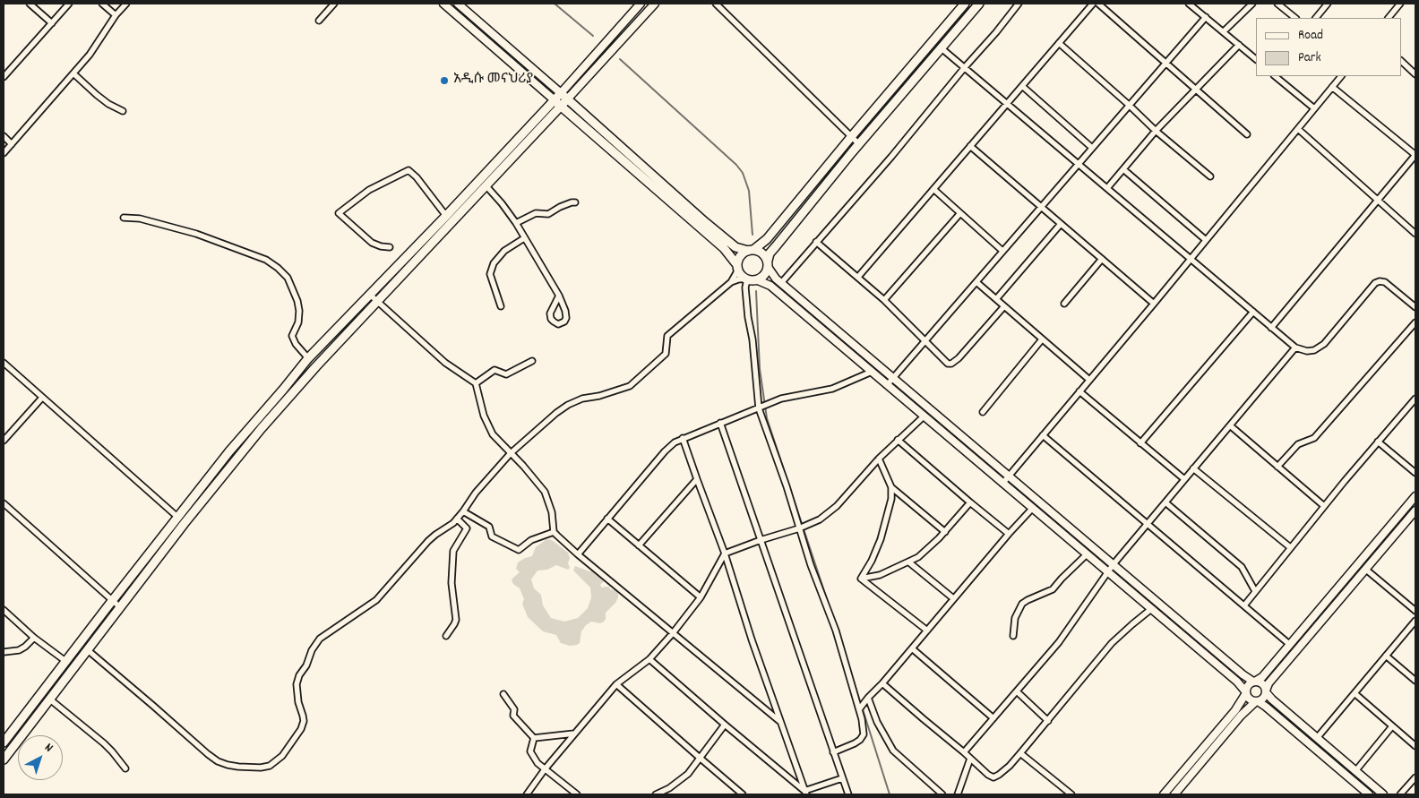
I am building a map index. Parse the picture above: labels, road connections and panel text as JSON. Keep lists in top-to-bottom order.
{
  "places": ["አዲሱ መናህሪያ"],
  "legend": ["Road", "Park"],
  "north": "top right"
}
